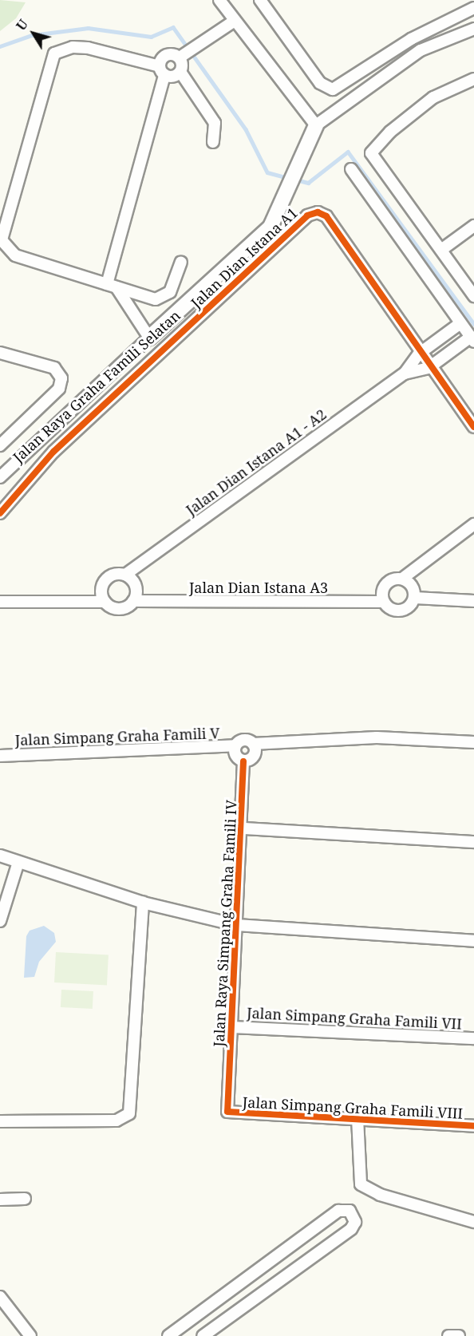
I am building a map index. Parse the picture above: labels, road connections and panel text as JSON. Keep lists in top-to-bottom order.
{
  "streets": {
    "street": [
      "Jalan Dian Istana A1",
      "Jalan Raya Graha Famili Selatan",
      "Jalan Dian Istana A1 - A2",
      "Jalan Dian Istana A3",
      "Jalan Simpang Graha Famili V",
      "Jalan Raya Simpang Graha Famili IV",
      "Jalan Simpang Graha Famili VII",
      "Jalan Simpang Graha Famili VIII"
    ]
  },
  "crossings": [
    ["Jalan Dian Istana A1", "Jalan Dian Istana A1 - A2"],
    ["Jalan Dian Istana A1 - A2", "Jalan Dian Istana A3"],
    ["Jalan Simpang Graha Famili V", "Jalan Raya Simpang Graha Famili IV"],
    ["Jalan Raya Simpang Graha Famili IV", "Jalan Simpang Graha Famili VII"],
    ["Jalan Raya Simpang Graha Famili IV", "Jalan Simpang Graha Famili VIII"]
  ],
  "north": "top left"
}
